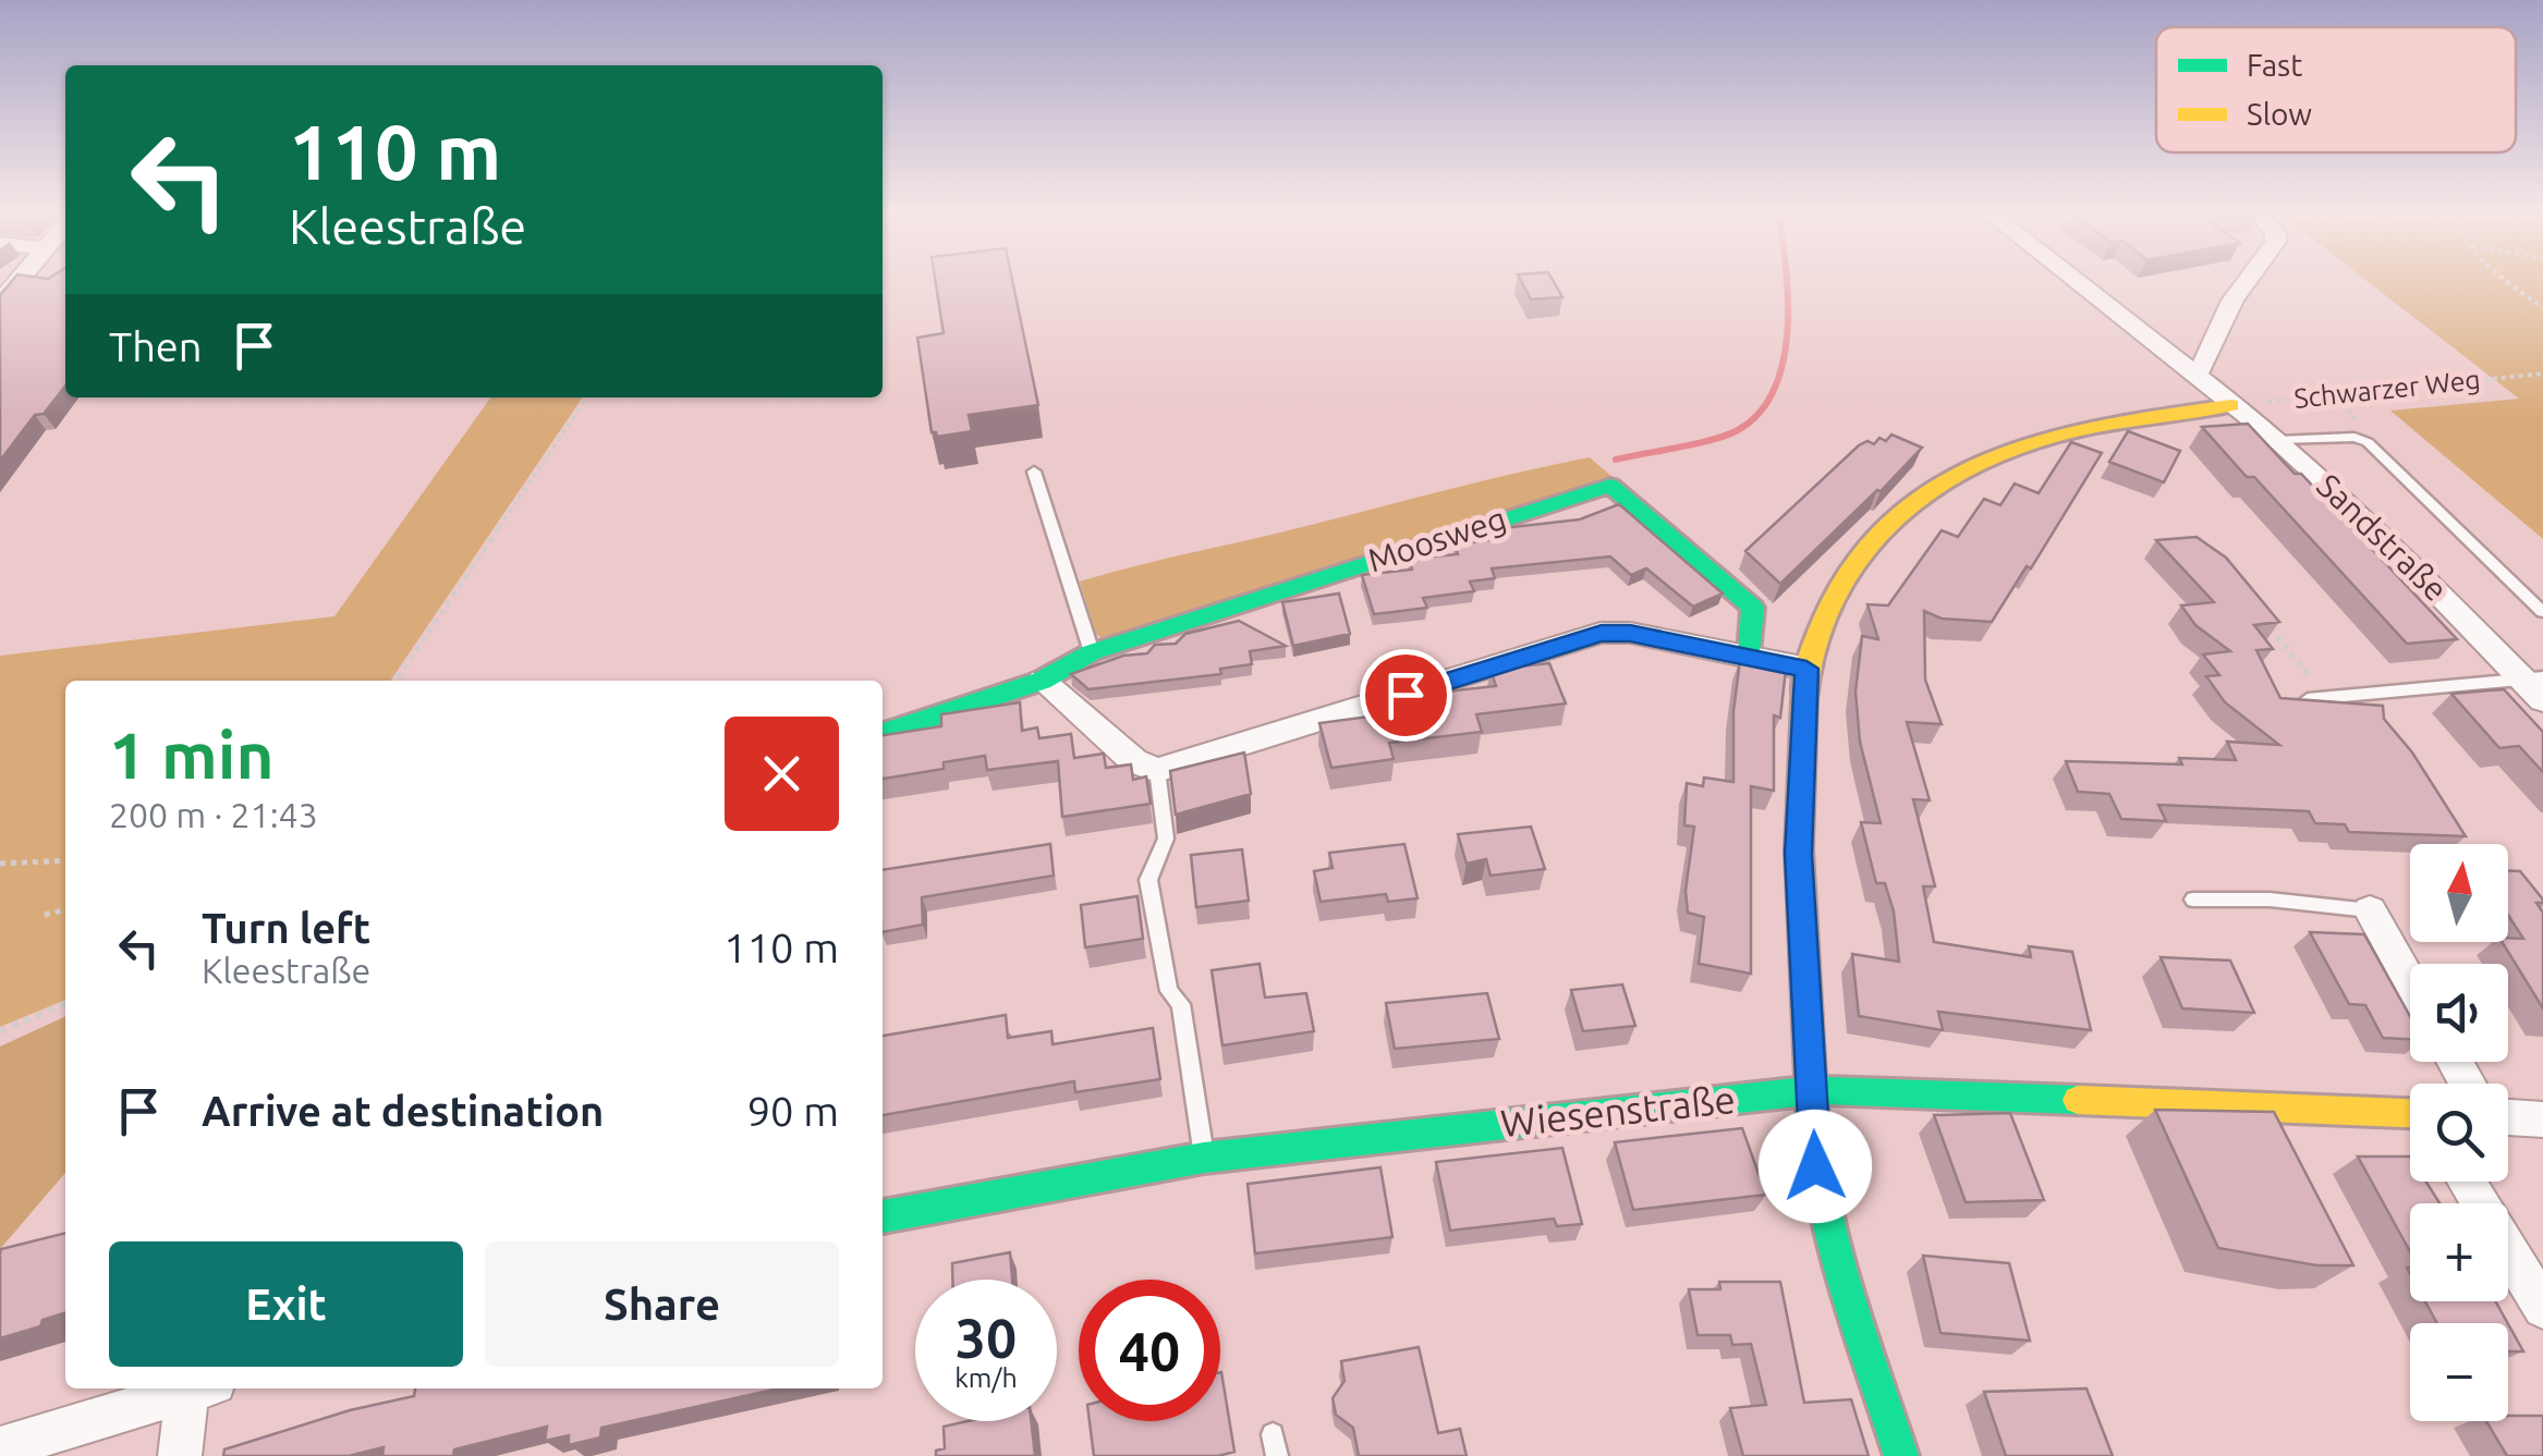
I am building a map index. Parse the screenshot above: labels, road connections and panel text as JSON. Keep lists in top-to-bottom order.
{
  "streets": {
    "street": ["Sandstraße", "Moosweg", "Wiesenstraße"],
    "path": ["Schwarzer Weg"]
  },
  "crossings": [
    ["Schwarzer Weg", "Sandstraße"]
  ],
  "legend": ["Fast", "Slow"],
  "north": "top",
  "page": {
    "turn": ["110 m", "Kleestraße"],
    "then": "Then",
    "heading": ["1 min", "200 m · 21:43"],
    "map_buttons": ["+", "−"],
    "list": [
      {
        "name": "Turn left",
        "note": "Kleestraße",
        "value": "110 m"
      },
      {
        "name": "Arrive at destination",
        "value": "90 m"
      }
    ],
    "buttons": ["Exit", "Share"],
    "speed": "30 km/h",
    "limit": "40"
  }
}
